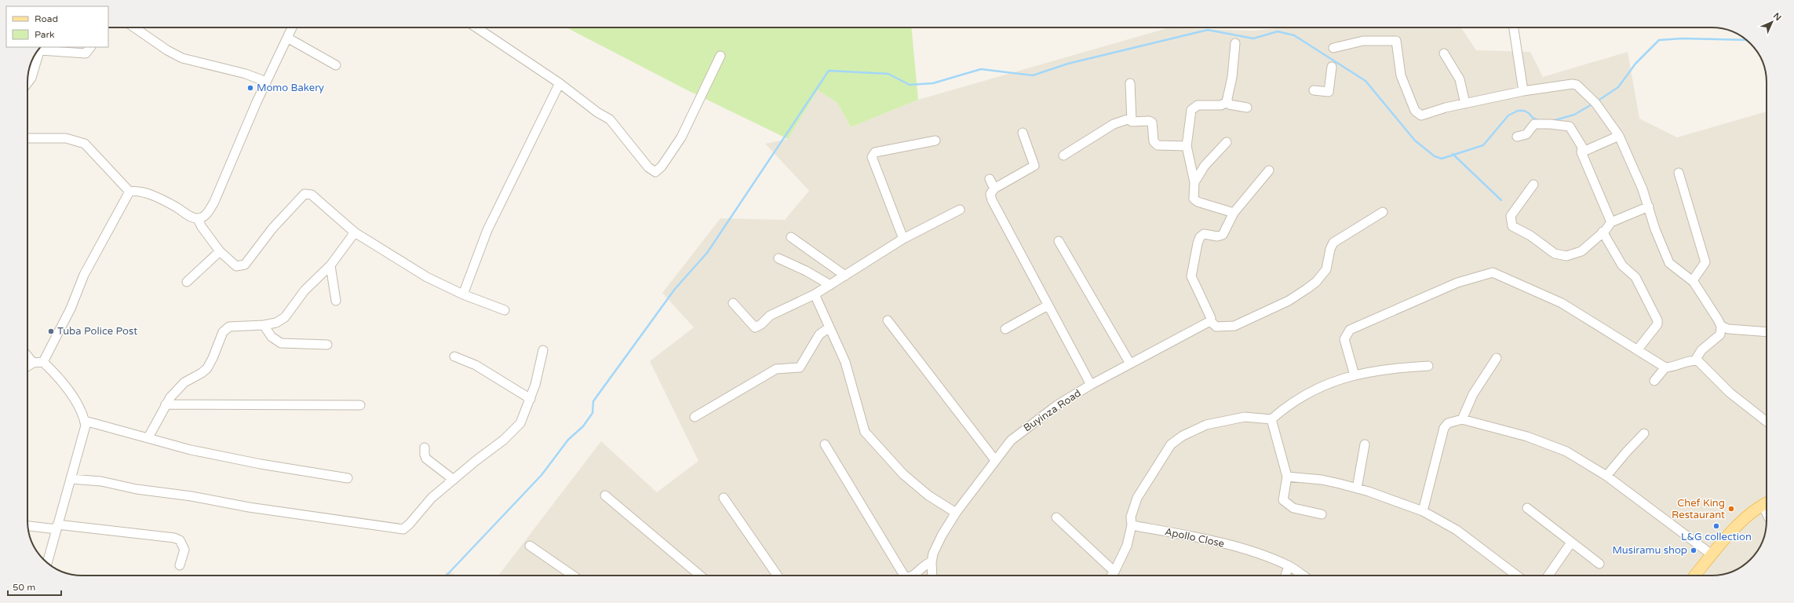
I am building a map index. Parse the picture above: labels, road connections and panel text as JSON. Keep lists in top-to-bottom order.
{
  "streets": {
    "street": ["Buyinza Road", "Apollo Close"]
  },
  "places": [
    "Momo Bakery",
    "Tuba Police Post",
    "Chef King Restaurant",
    "L&G collection",
    "Musiramu shop"
  ],
  "legend": ["Road", "Park"],
  "scale_bar": "50 m",
  "north": "top right"
}
